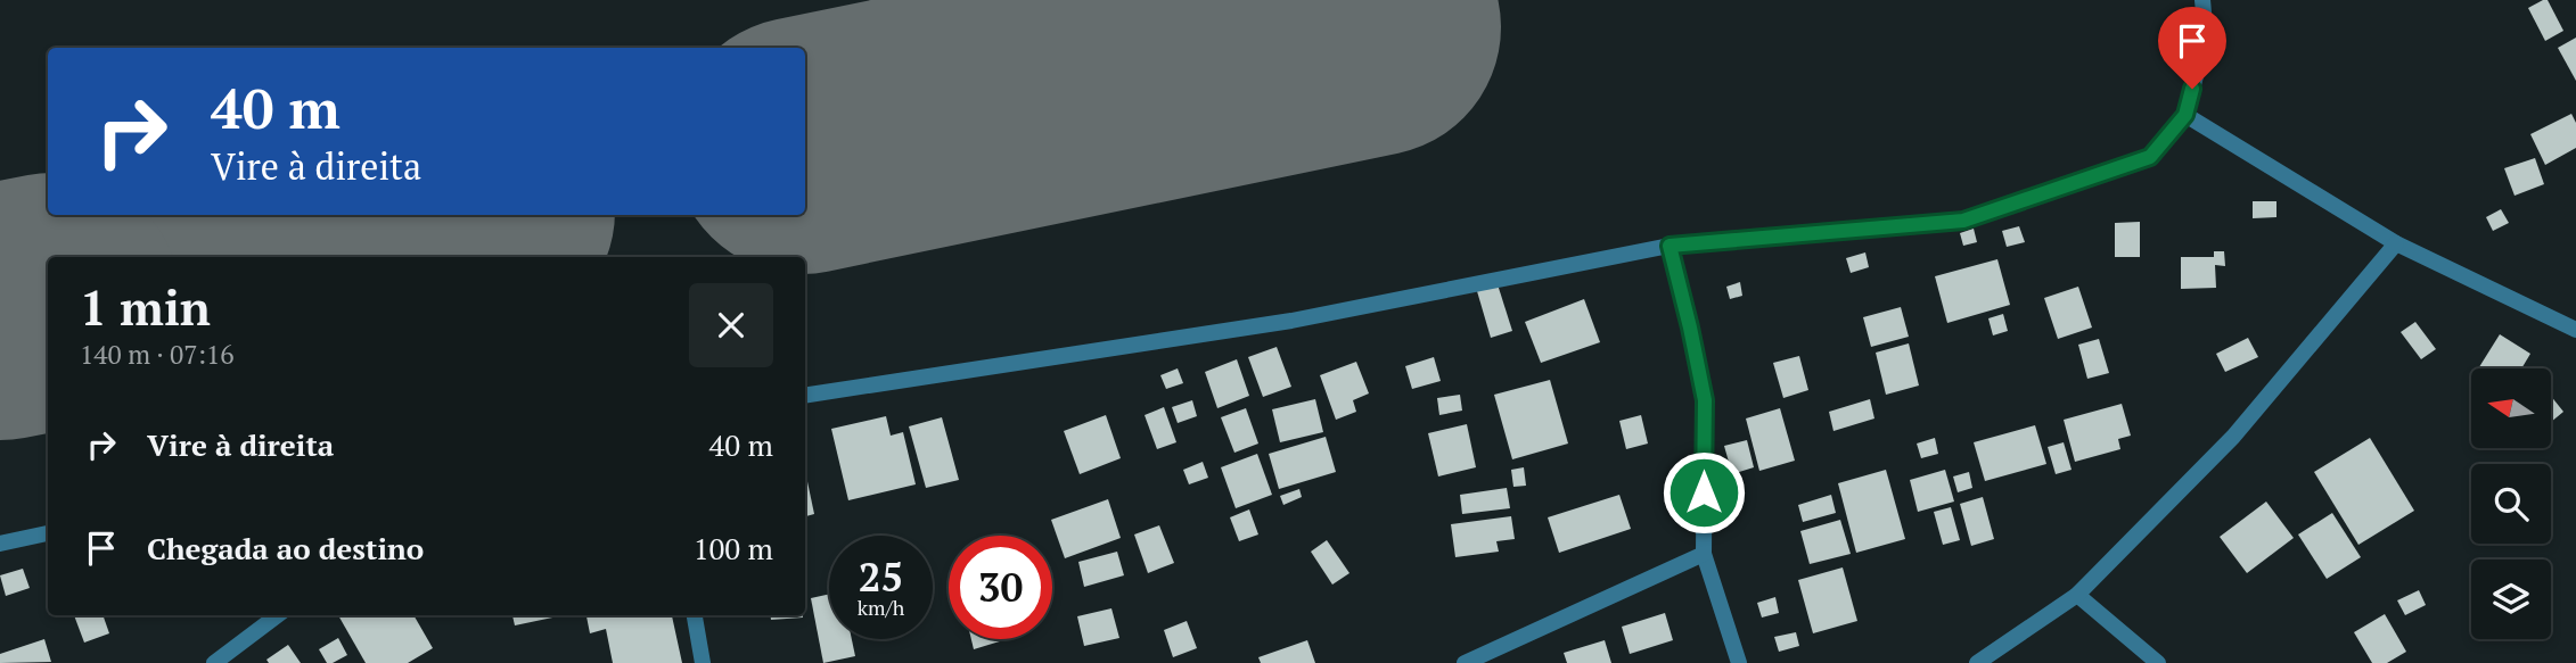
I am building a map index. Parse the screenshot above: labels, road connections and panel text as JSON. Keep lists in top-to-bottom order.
{
  "north": "left",
  "page": {
    "turn": ["40 m", "Vire à direita"],
    "heading": ["1 min", "140 m · 07:16"],
    "list": [
      {
        "name": "Vire à direita",
        "value": "40 m"
      },
      {
        "name": "Chegada ao destino",
        "value": "100 m"
      }
    ],
    "speed": "25 km/h",
    "limit": "30"
  }
}
